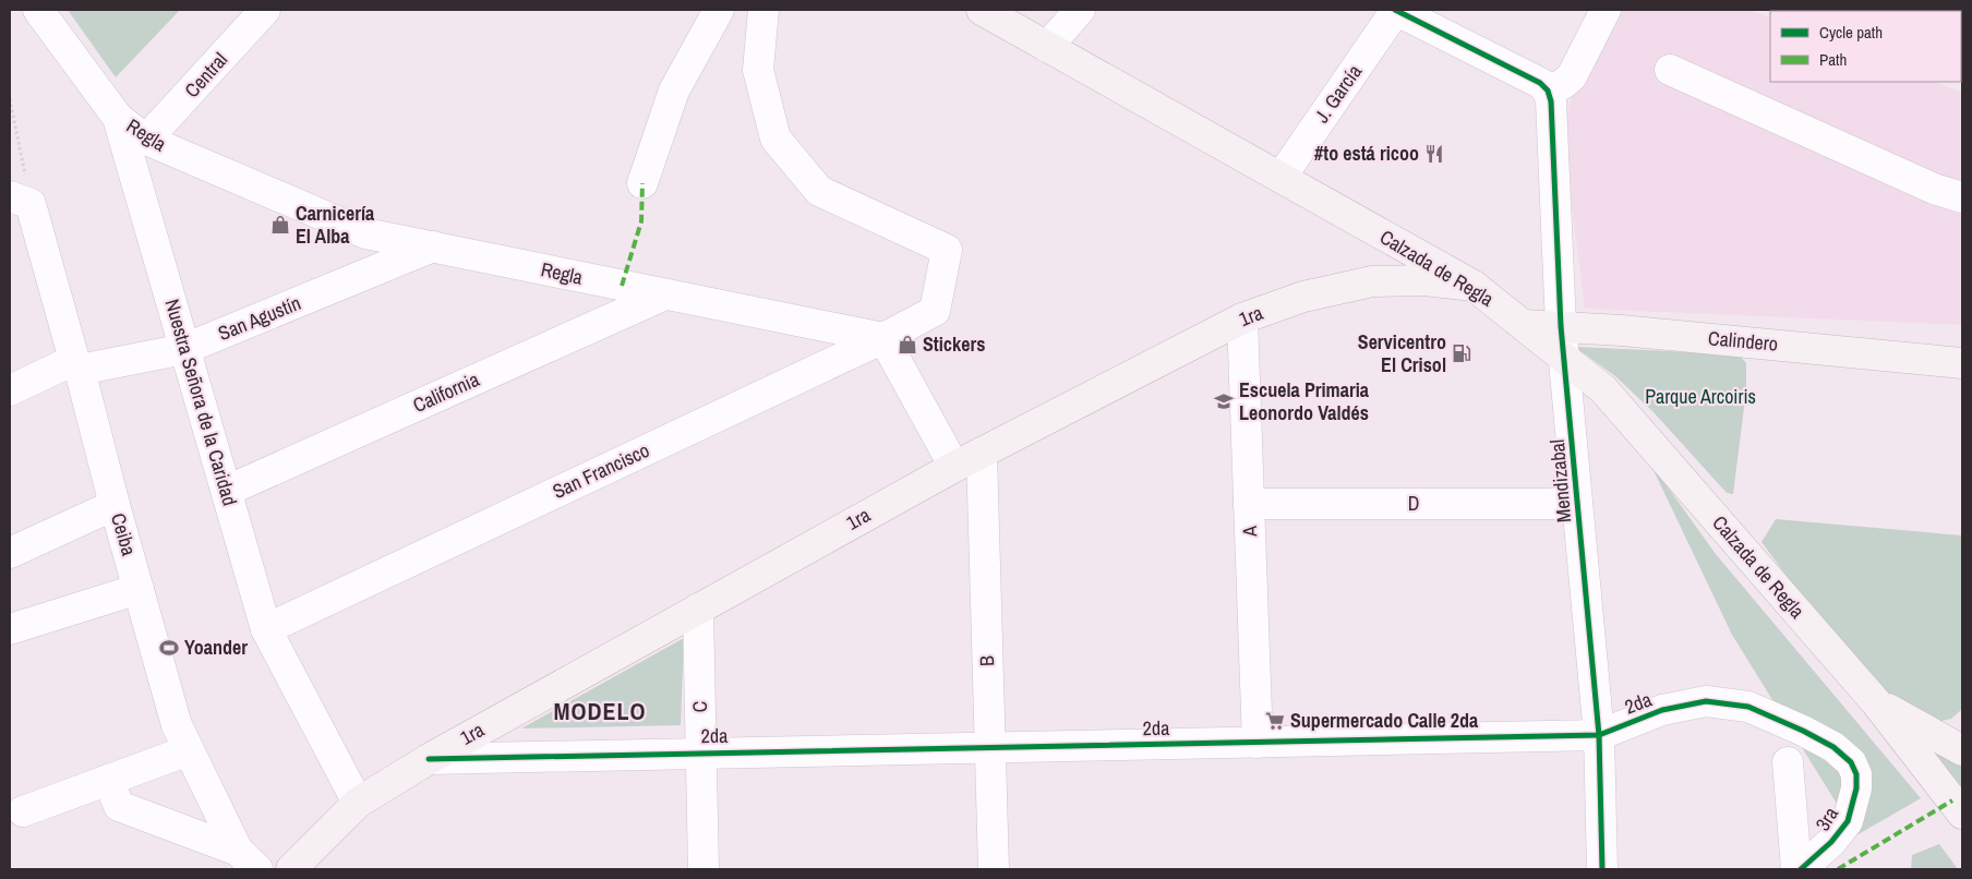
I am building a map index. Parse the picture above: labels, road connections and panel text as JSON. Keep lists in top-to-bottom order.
{
  "streets": {
    "main road": ["Calzada de Regla", "1ra", "Calindero"],
    "street": [
      "Central",
      "J. García",
      "Regla",
      "San Agustín",
      "California",
      "Nuestra Señora de la Caridad",
      "San Francisco",
      "Mendizabal",
      "D",
      "A",
      "Ceiba",
      "B",
      "2da",
      "C",
      "3ra"
    ]
  },
  "crossings": [
    ["Central", "Regla"],
    ["J. García", "Calzada de Regla"],
    ["Regla", "San Agustín"],
    ["Regla", "California"],
    ["Regla", "Nuestra Señora de la Caridad"],
    ["Regla", "San Francisco"],
    ["Calzada de Regla", "1ra"],
    ["Calzada de Regla", "Calindero"],
    ["Calzada de Regla", "Mendizabal"],
    ["1ra", "Nuestra Señora de la Caridad"],
    ["1ra", "A"],
    ["1ra", "B"],
    ["1ra", "2da"],
    ["1ra", "C"],
    ["San Agustín", "Nuestra Señora de la Caridad"],
    ["San Agustín", "Ceiba"],
    ["Calindero", "Mendizabal"],
    ["California", "Nuestra Señora de la Caridad"],
    ["Nuestra Señora de la Caridad", "San Francisco"],
    ["Mendizabal", "D"],
    ["Mendizabal", "2da"],
    ["D", "A"],
    ["A", "2da"],
    ["B", "2da"],
    ["2da", "C"],
    ["2da", "3ra"]
  ],
  "districts": ["MODELO"],
  "parks": ["Parque Arcoiris"],
  "places": {
    "restaurant": ["#to está ricoo"],
    "shop": ["Carnicería El Alba", "Stickers"],
    "fuel station": ["Servicentro El Crisol"],
    "school or university": ["Escuela Primaria Leonordo Valdés"],
    "sports": ["Yoander"],
    "supermarket": ["Supermercado Calle 2da"]
  },
  "legend": ["Cycle path", "Path"]
}
